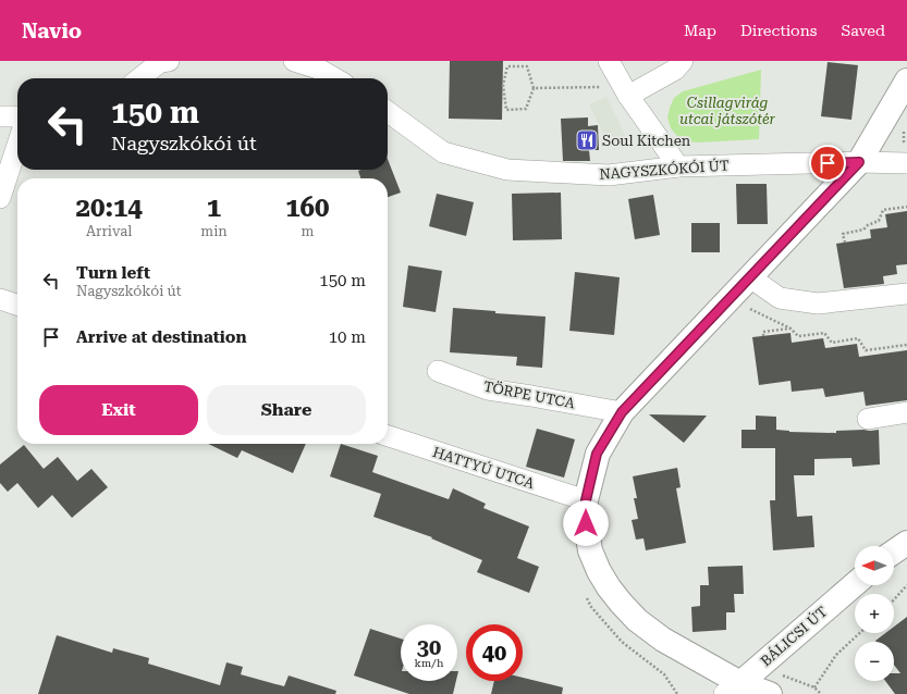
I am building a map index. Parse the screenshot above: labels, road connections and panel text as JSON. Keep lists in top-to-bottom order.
{
  "streets": {
    "street": [
      "NAGYSZKÓKÓI ÚT",
      "TÖRPE UTCA",
      "HATTYÚ UTCA",
      "BÁLICSI ÚT"
    ]
  },
  "parks": ["Csillagvirág utcai játszótér"],
  "places": {
    "restaurant": ["Soul Kitchen"]
  },
  "north": "left",
  "page": {
    "header": "Navio",
    "nav": ["Map", "Directions", "Saved"],
    "turn": ["150 m", "Nagyszkókói út"],
    "eta": [
      "20:14",
      "Arrival",
      "1",
      "min",
      "160",
      "m"
    ],
    "list": [
      {
        "name": "Turn left",
        "note": "Nagyszkókói út",
        "value": "150 m"
      },
      {
        "name": "Arrive at destination",
        "value": "10 m"
      }
    ],
    "buttons": ["Exit", "Share"],
    "map_buttons": ["+", "−"],
    "speed": "30 km/h",
    "limit": "40"
  }
}
